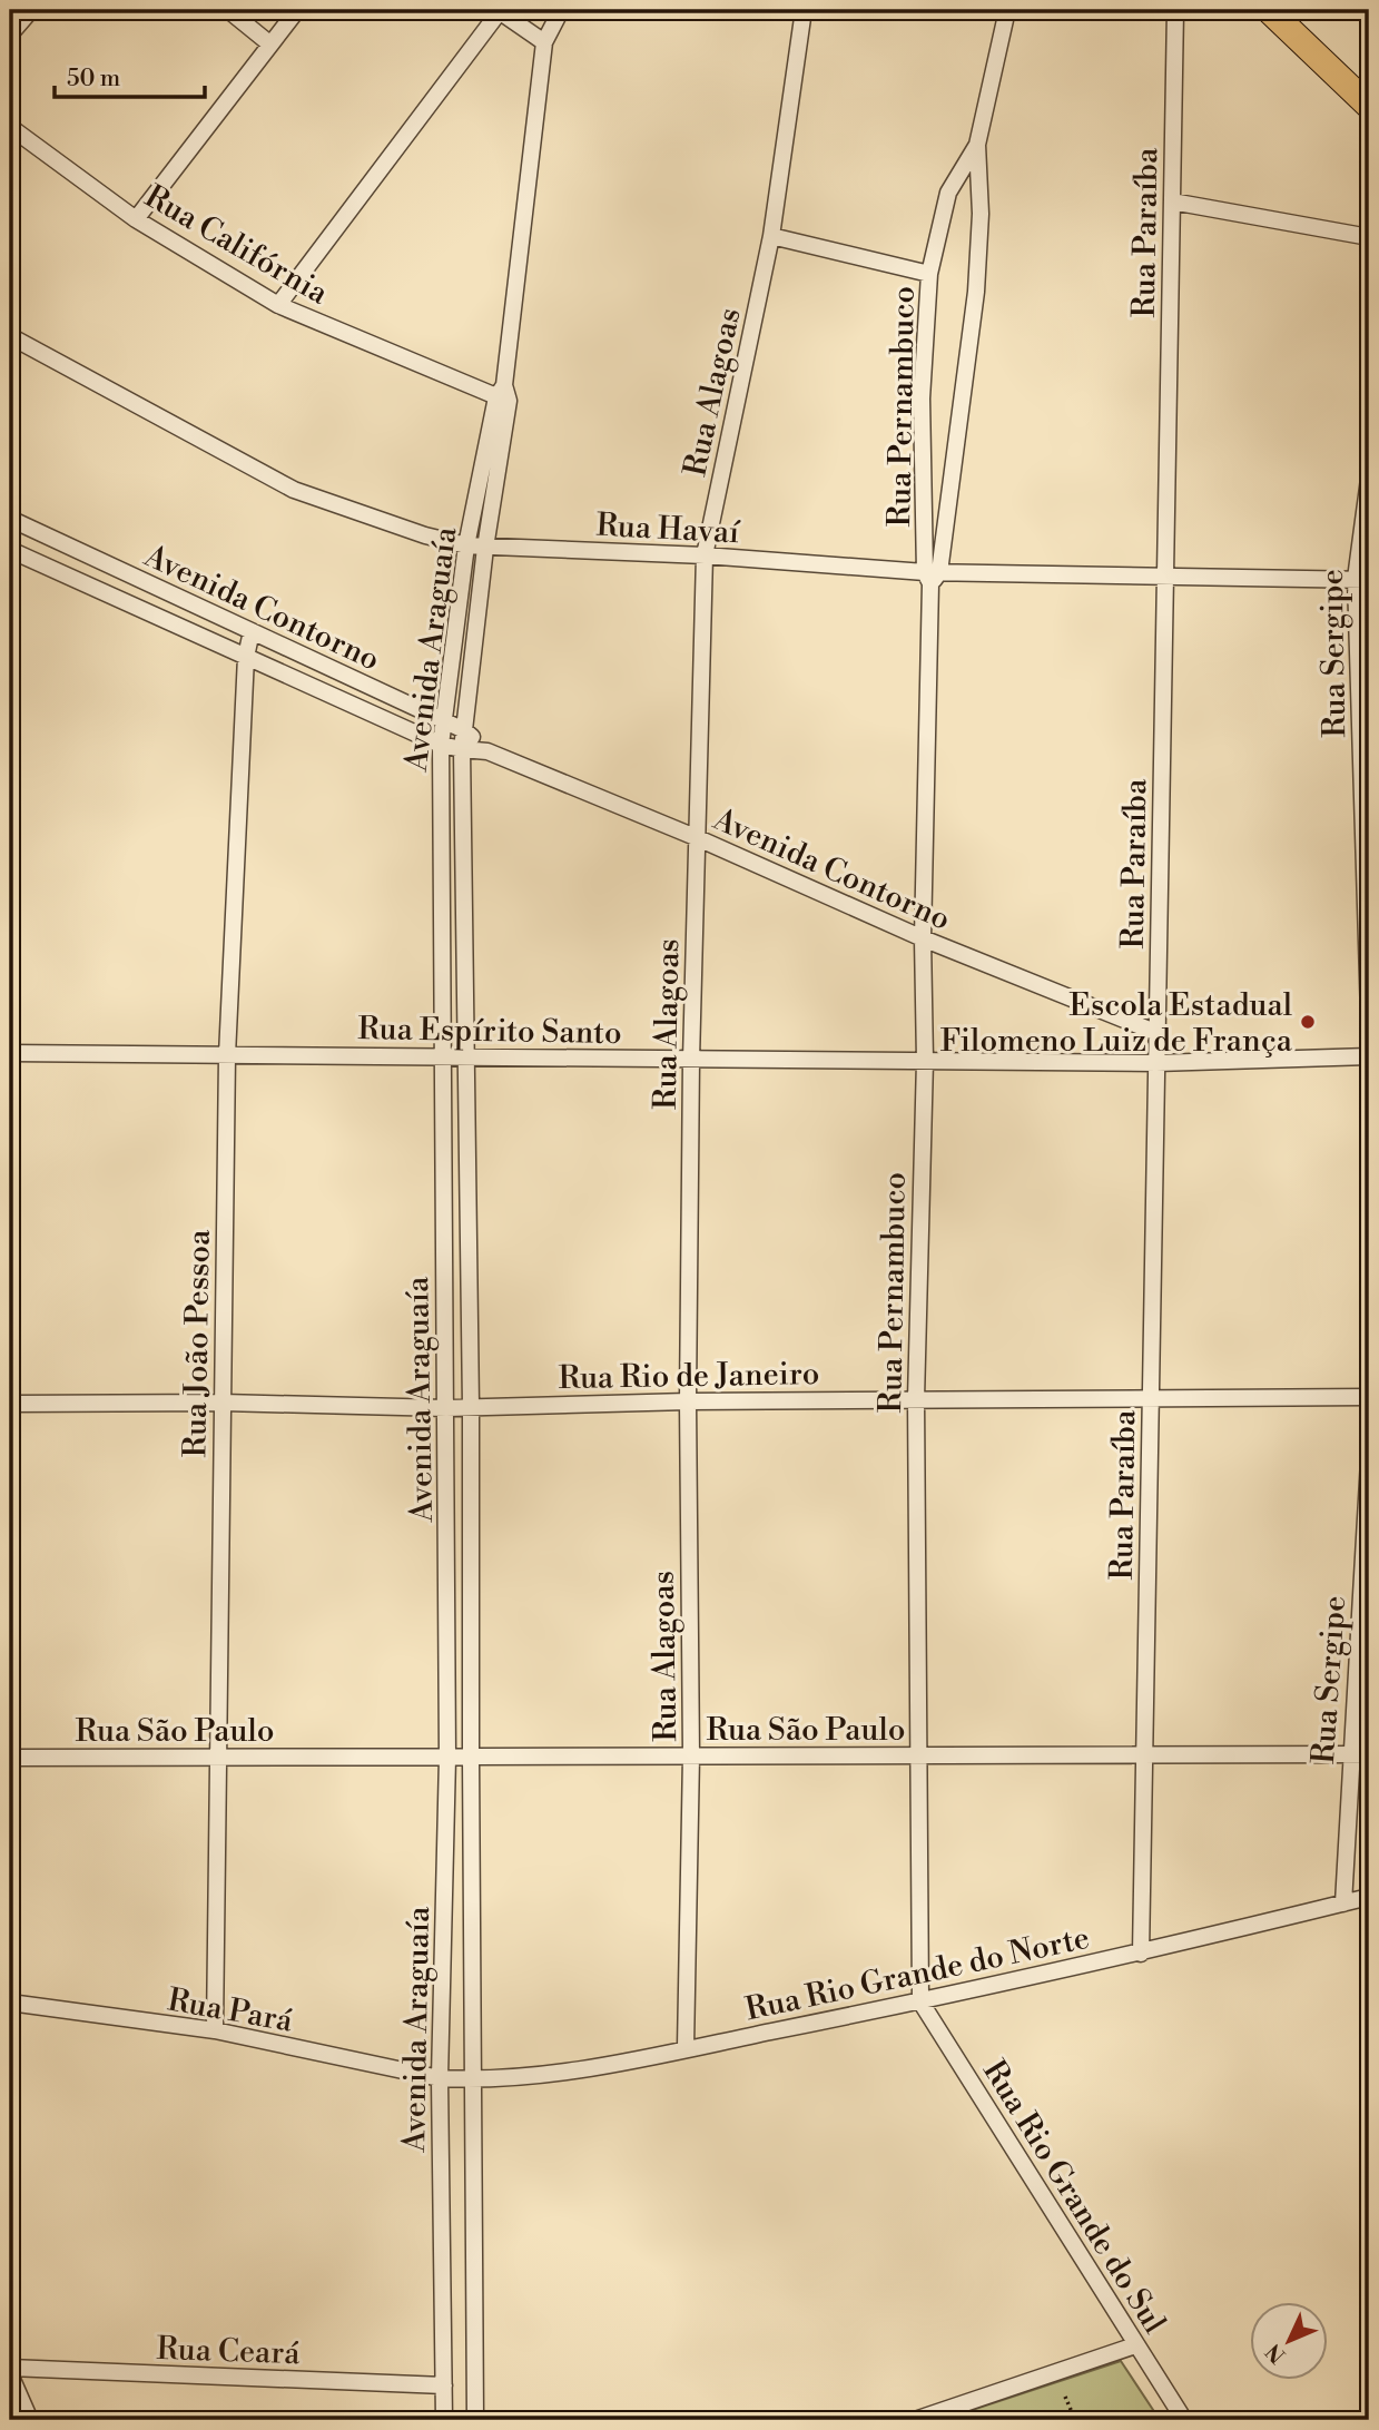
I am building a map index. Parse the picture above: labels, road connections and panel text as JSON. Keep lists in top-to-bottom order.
{
  "streets": {
    "street": [
      "Rua Paraíba",
      "Rua Califórnia",
      "Rua Alagoas",
      "Rua Pernambuco",
      "Rua Havaí",
      "Avenida Contorno",
      "Avenida Araguaía",
      "Rua Sergipe",
      "Rua Espírito Santo",
      "Rua João Pessoa",
      "Rua Rio de Janeiro",
      "Rua São Paulo",
      "Rua Rio Grande do Norte",
      "Rua Pará",
      "Rua Rio Grande do Sul",
      "Rua Ceará"
    ]
  },
  "crossings": [
    ["Rua Paraíba", "Rua Havaí"],
    ["Rua Paraíba", "Avenida Contorno"],
    ["Rua Paraíba", "Rua Espírito Santo"],
    ["Rua Paraíba", "Rua Rio de Janeiro"],
    ["Rua Paraíba", "Rua São Paulo"],
    ["Rua Paraíba", "Rua Rio Grande do Norte"],
    ["Rua Califórnia", "Avenida Araguaía"],
    ["Rua Alagoas", "Rua Havaí"],
    ["Rua Alagoas", "Avenida Contorno"],
    ["Rua Alagoas", "Rua Espírito Santo"],
    ["Rua Alagoas", "Rua Rio de Janeiro"],
    ["Rua Alagoas", "Rua São Paulo"],
    ["Rua Alagoas", "Rua Rio Grande do Norte"],
    ["Rua Pernambuco", "Rua Havaí"],
    ["Rua Pernambuco", "Avenida Contorno"],
    ["Rua Pernambuco", "Rua Espírito Santo"],
    ["Rua Pernambuco", "Rua Rio de Janeiro"],
    ["Rua Pernambuco", "Rua São Paulo"],
    ["Rua Pernambuco", "Rua Rio Grande do Norte"],
    ["Rua Pernambuco", "Rua Rio Grande do Sul"],
    ["Rua Havaí", "Avenida Araguaía"],
    ["Rua Havaí", "Rua Sergipe"],
    ["Avenida Contorno", "Avenida Araguaía"],
    ["Avenida Contorno", "Rua João Pessoa"],
    ["Avenida Araguaía", "Rua Espírito Santo"],
    ["Avenida Araguaía", "Rua Rio de Janeiro"],
    ["Avenida Araguaía", "Rua São Paulo"],
    ["Avenida Araguaía", "Rua Rio Grande do Norte"],
    ["Avenida Araguaía", "Rua Pará"],
    ["Avenida Araguaía", "Rua Ceará"],
    ["Rua Sergipe", "Rua São Paulo"],
    ["Rua Sergipe", "Rua Rio Grande do Norte"],
    ["Rua Espírito Santo", "Rua João Pessoa"],
    ["Rua João Pessoa", "Rua Rio de Janeiro"],
    ["Rua João Pessoa", "Rua São Paulo"],
    ["Rua João Pessoa", "Rua Pará"],
    ["Rua Rio Grande do Norte", "Rua Pará"],
    ["Rua Rio Grande do Norte", "Rua Rio Grande do Sul"]
  ],
  "places": ["Escola Estadual Filomeno Luiz de França"],
  "scale_bar": "50 m",
  "north": "bottom left"
}
